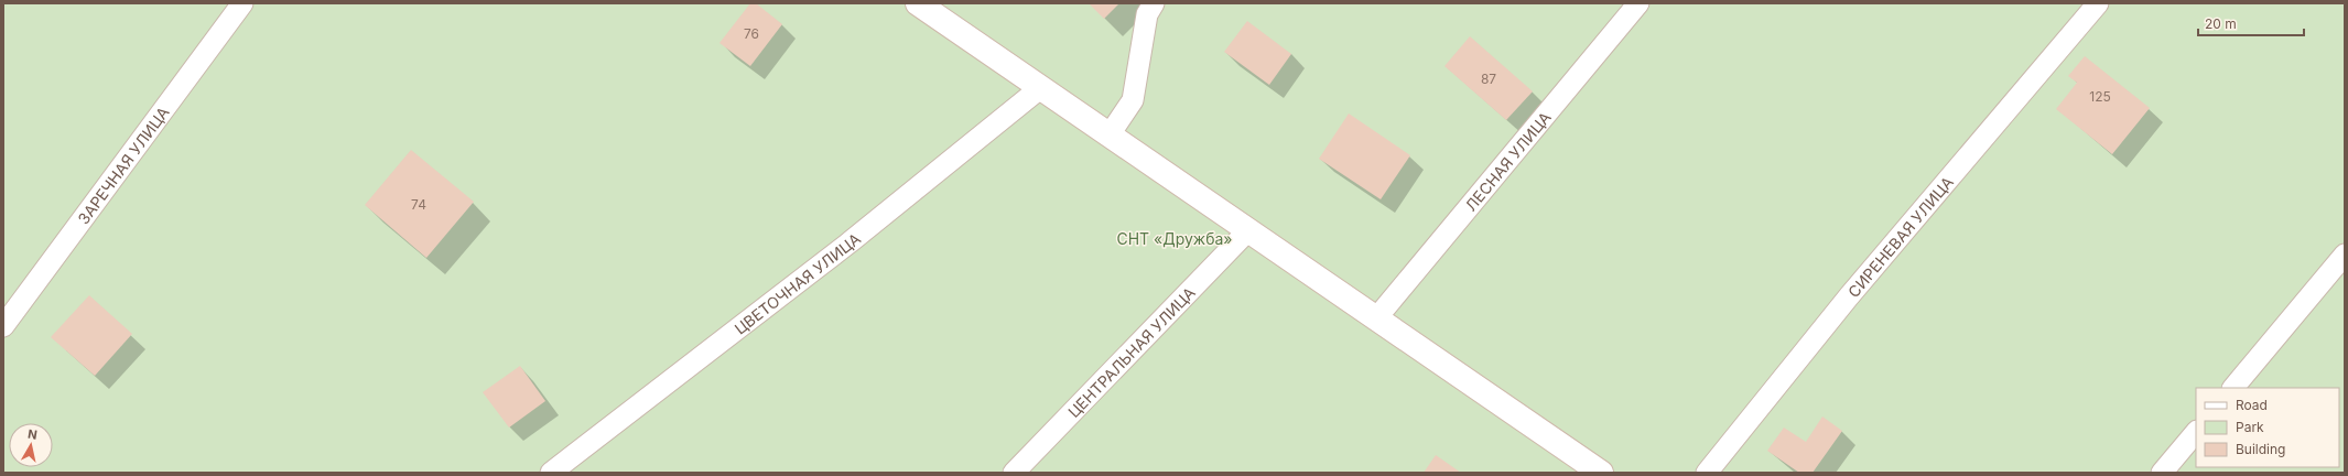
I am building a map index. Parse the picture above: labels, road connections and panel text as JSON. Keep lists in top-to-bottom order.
{
  "streets": {
    "lane": [
      "ЛЕСНАЯ УЛИЦА",
      "ЗАРЕЧНАЯ УЛИЦА",
      "СИРЕНЕВАЯ УЛИЦА",
      "ЦВЕТОЧНАЯ УЛИЦА",
      "ЦЕНТРАЛЬНАЯ УЛИЦА"
    ]
  },
  "parks": ["СНТ «Дружба»"],
  "house_numbers": [
    "76",
    "87",
    "125",
    "74"
  ],
  "legend": ["Road", "Park", "Building"],
  "scale_bar": "20 m",
  "north": "top"
}
